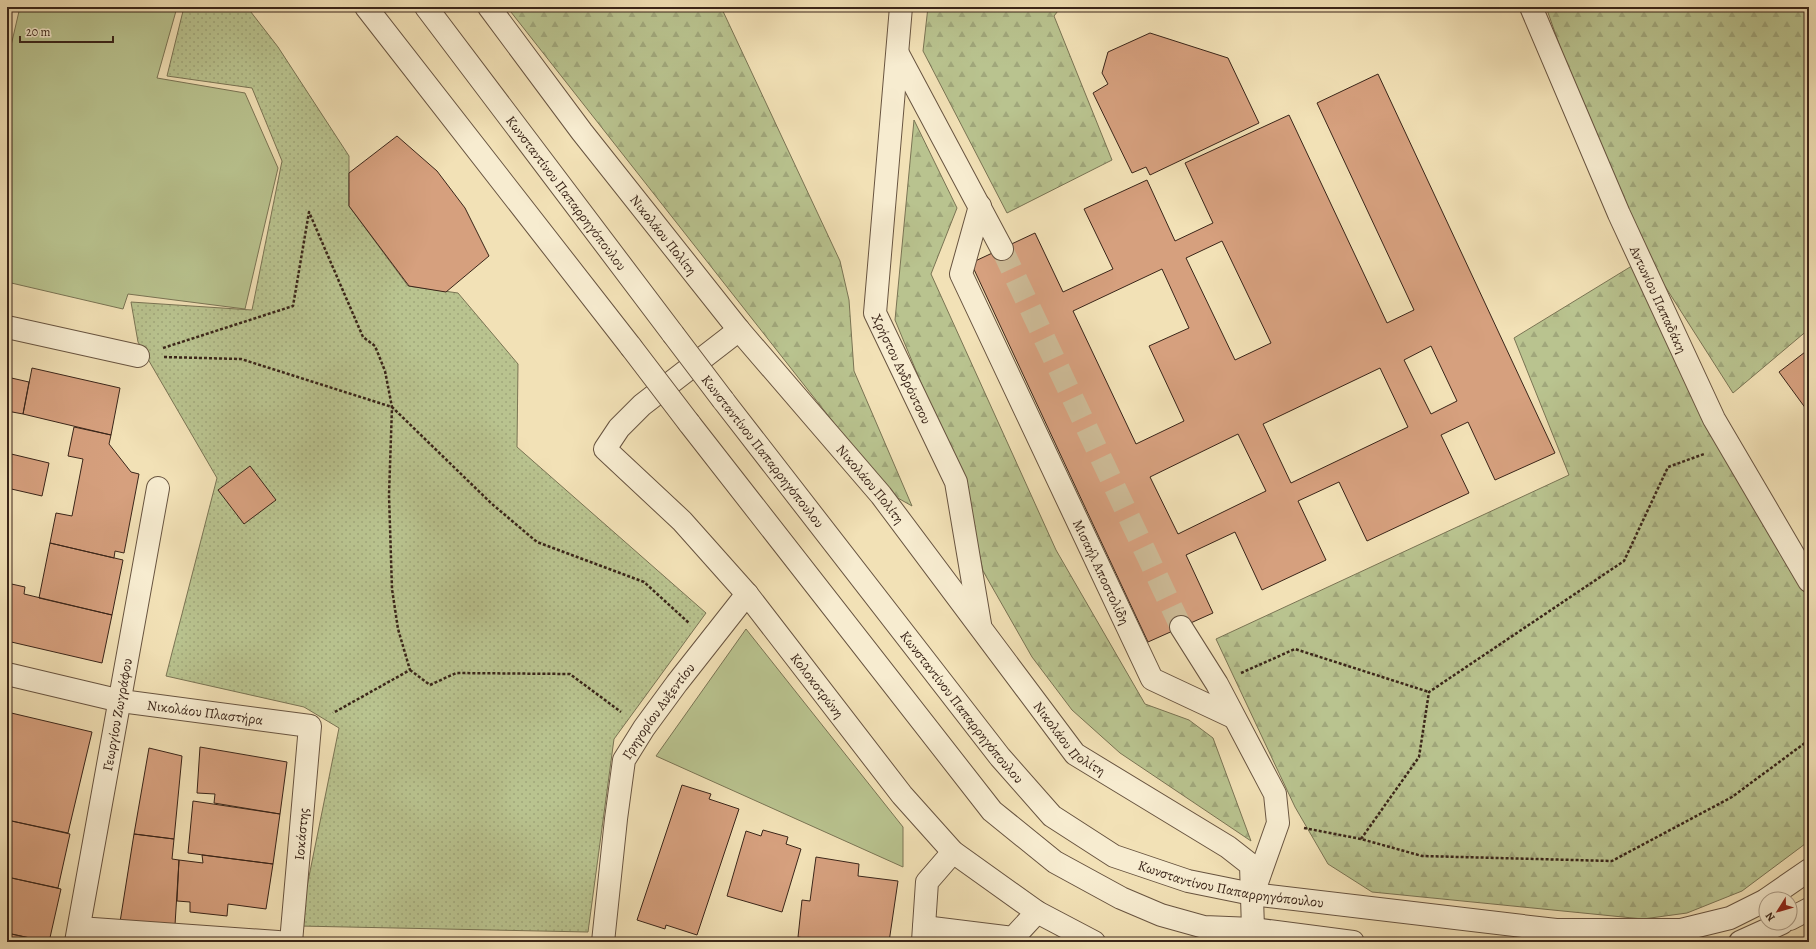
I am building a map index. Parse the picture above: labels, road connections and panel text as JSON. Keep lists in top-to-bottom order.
{
  "streets": {
    "street": [
      "Κωνσταντίνου Παπαρρηγόπουλου",
      "Νικολάου Πολίτη",
      "Αντωνίου Παπαδάκη",
      "Χρήστου Ανδρόυτσου",
      "Μισαήλ Αποστολίδη",
      "Κολοκοτρώνη",
      "Νικολάου Πλαστήρα",
      "Γρηγορίου Αυξεντίου",
      "Γεωργίου Ζωγράφου",
      "Ιοκάστης"
    ]
  },
  "crossings": [
    ["Κωνσταντίνου Παπαρρηγόπουλου", "Νικολάου Πολίτη"],
    ["Νικολάου Πολίτη", "Χρήστου Ανδρόυτσου"],
    ["Νικολάου Πολίτη", "Κολοκοτρώνη"],
    ["Κολοκοτρώνη", "Γρηγορίου Αυξεντίου"],
    ["Νικολάου Πλαστήρα", "Γεωργίου Ζωγράφου"],
    ["Νικολάου Πλαστήρα", "Ιοκάστης"]
  ],
  "scale_bar": "20 m",
  "north": "bottom left"
}
